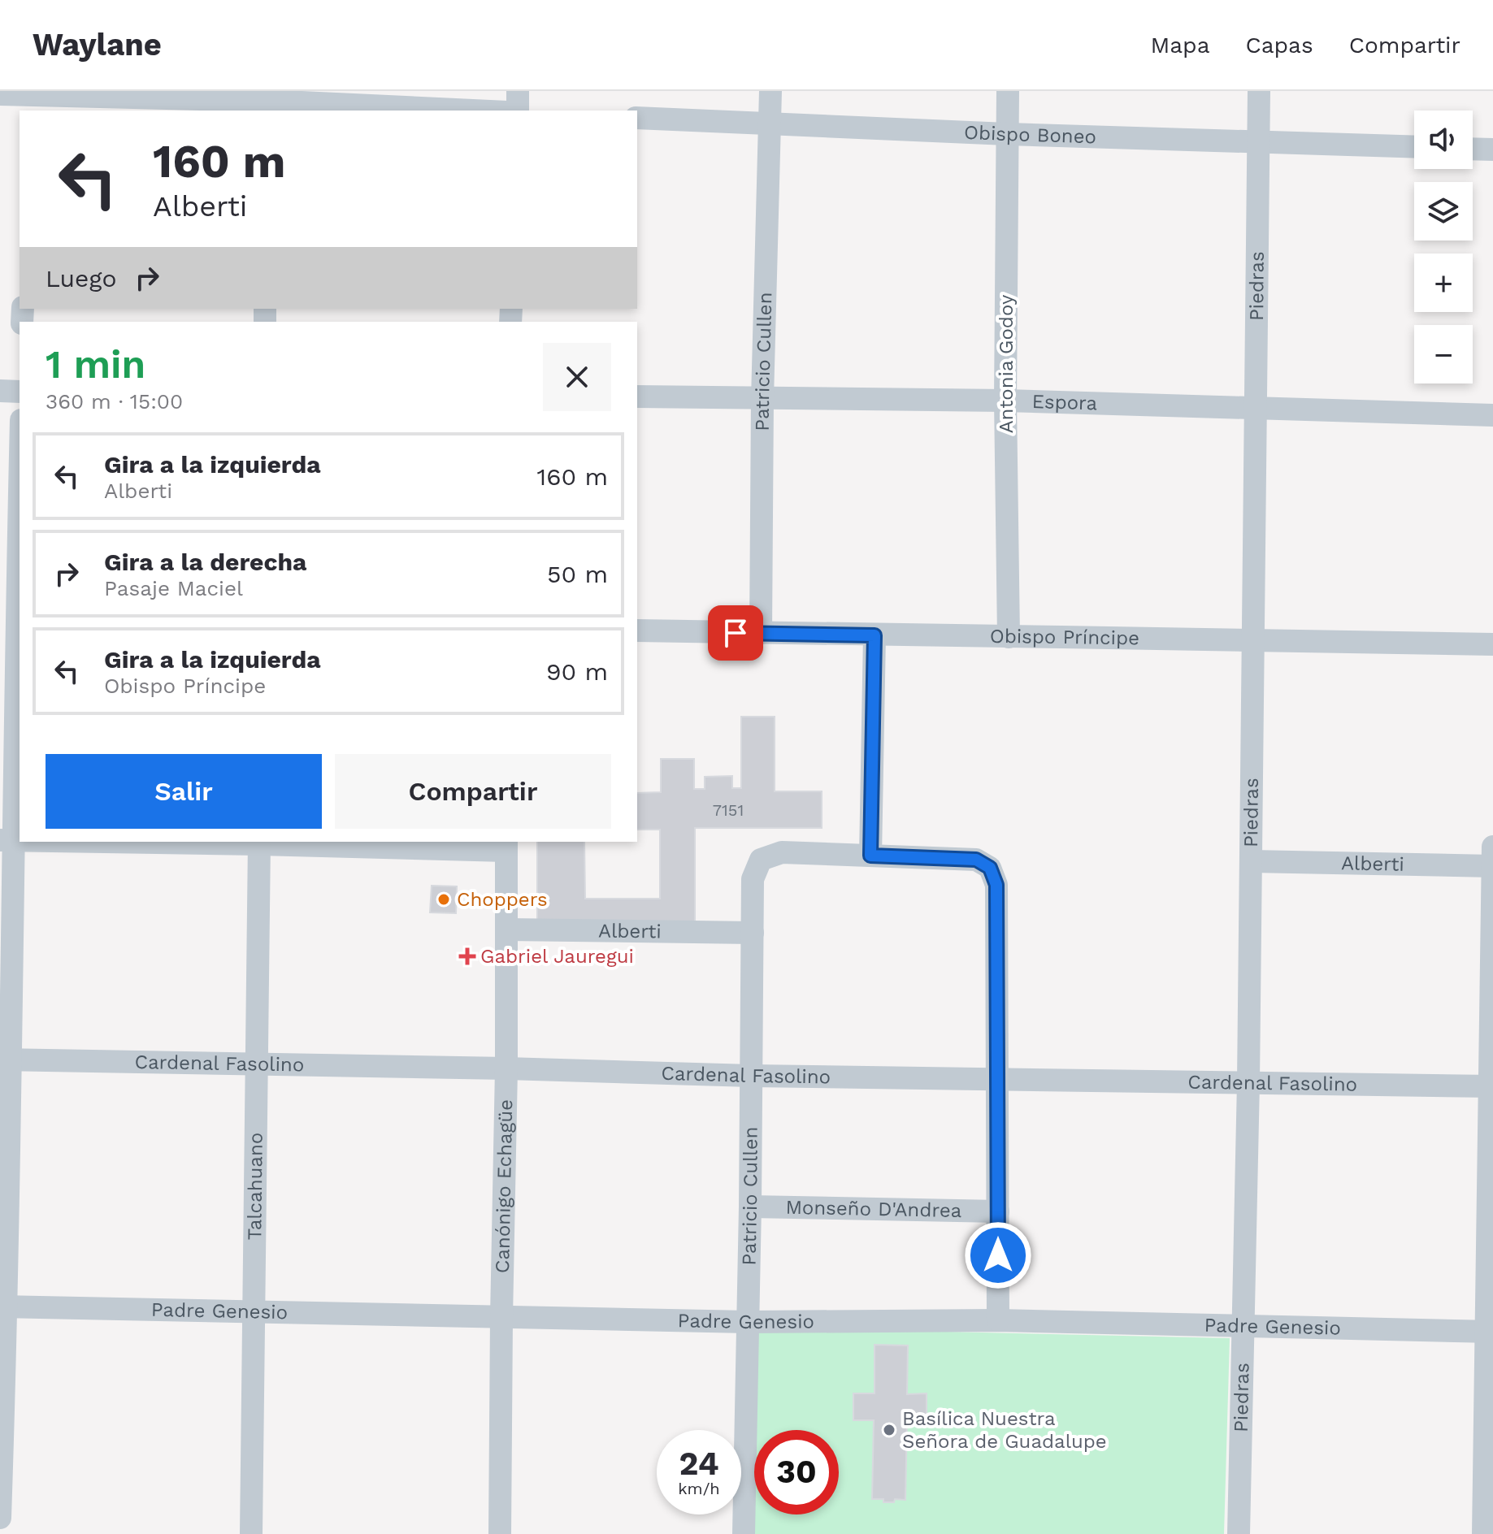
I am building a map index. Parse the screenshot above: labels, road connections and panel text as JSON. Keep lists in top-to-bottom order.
{
  "streets": {
    "street": [
      "Obispo Boneo",
      "Piedras",
      "Patricio Cullen",
      "Antonia Godoy",
      "Espora",
      "Obispo Príncipe",
      "Alberti",
      "Cardenal Fasolino",
      "Talcahuano",
      "Canónigo Echagüe",
      "Monseño D'Andrea",
      "Padre Genesio"
    ]
  },
  "crossings": [
    ["Obispo Boneo", "Piedras"],
    ["Obispo Boneo", "Patricio Cullen"],
    ["Obispo Boneo", "Antonia Godoy"],
    ["Piedras", "Espora"],
    ["Piedras", "Obispo Príncipe"],
    ["Piedras", "Alberti"],
    ["Piedras", "Cardenal Fasolino"],
    ["Piedras", "Padre Genesio"],
    ["Patricio Cullen", "Espora"],
    ["Patricio Cullen", "Obispo Príncipe"],
    ["Patricio Cullen", "Alberti"],
    ["Patricio Cullen", "Cardenal Fasolino"],
    ["Patricio Cullen", "Monseño D'Andrea"],
    ["Patricio Cullen", "Padre Genesio"],
    ["Antonia Godoy", "Espora"],
    ["Antonia Godoy", "Obispo Príncipe"],
    ["Alberti", "Canónigo Echagüe"],
    ["Cardenal Fasolino", "Talcahuano"],
    ["Cardenal Fasolino", "Canónigo Echagüe"],
    ["Talcahuano", "Padre Genesio"],
    ["Canónigo Echagüe", "Padre Genesio"]
  ],
  "places": {
    "other": ["Choppers", "Basílica Nuestra Señora de Guadalupe"],
    "health": ["Gabriel Jauregui"]
  },
  "house_numbers": ["7151"],
  "page": {
    "header": "Waylane",
    "nav": ["Mapa", "Capas", "Compartir"],
    "map_buttons": ["+", "−"],
    "turn": ["160 m", "Alberti"],
    "then": "Luego",
    "heading": ["1 min", "360 m · 15:00"],
    "list": [
      {
        "name": "Gira a la izquierda",
        "note": "Alberti",
        "value": "160 m"
      },
      {
        "name": "Gira a la derecha",
        "note": "Pasaje Maciel",
        "value": "50 m"
      },
      {
        "name": "Gira a la izquierda",
        "note": "Obispo Príncipe",
        "value": "90 m"
      }
    ],
    "buttons": ["Salir", "Compartir"],
    "speed": "24 km/h",
    "limit": "30"
  }
}
